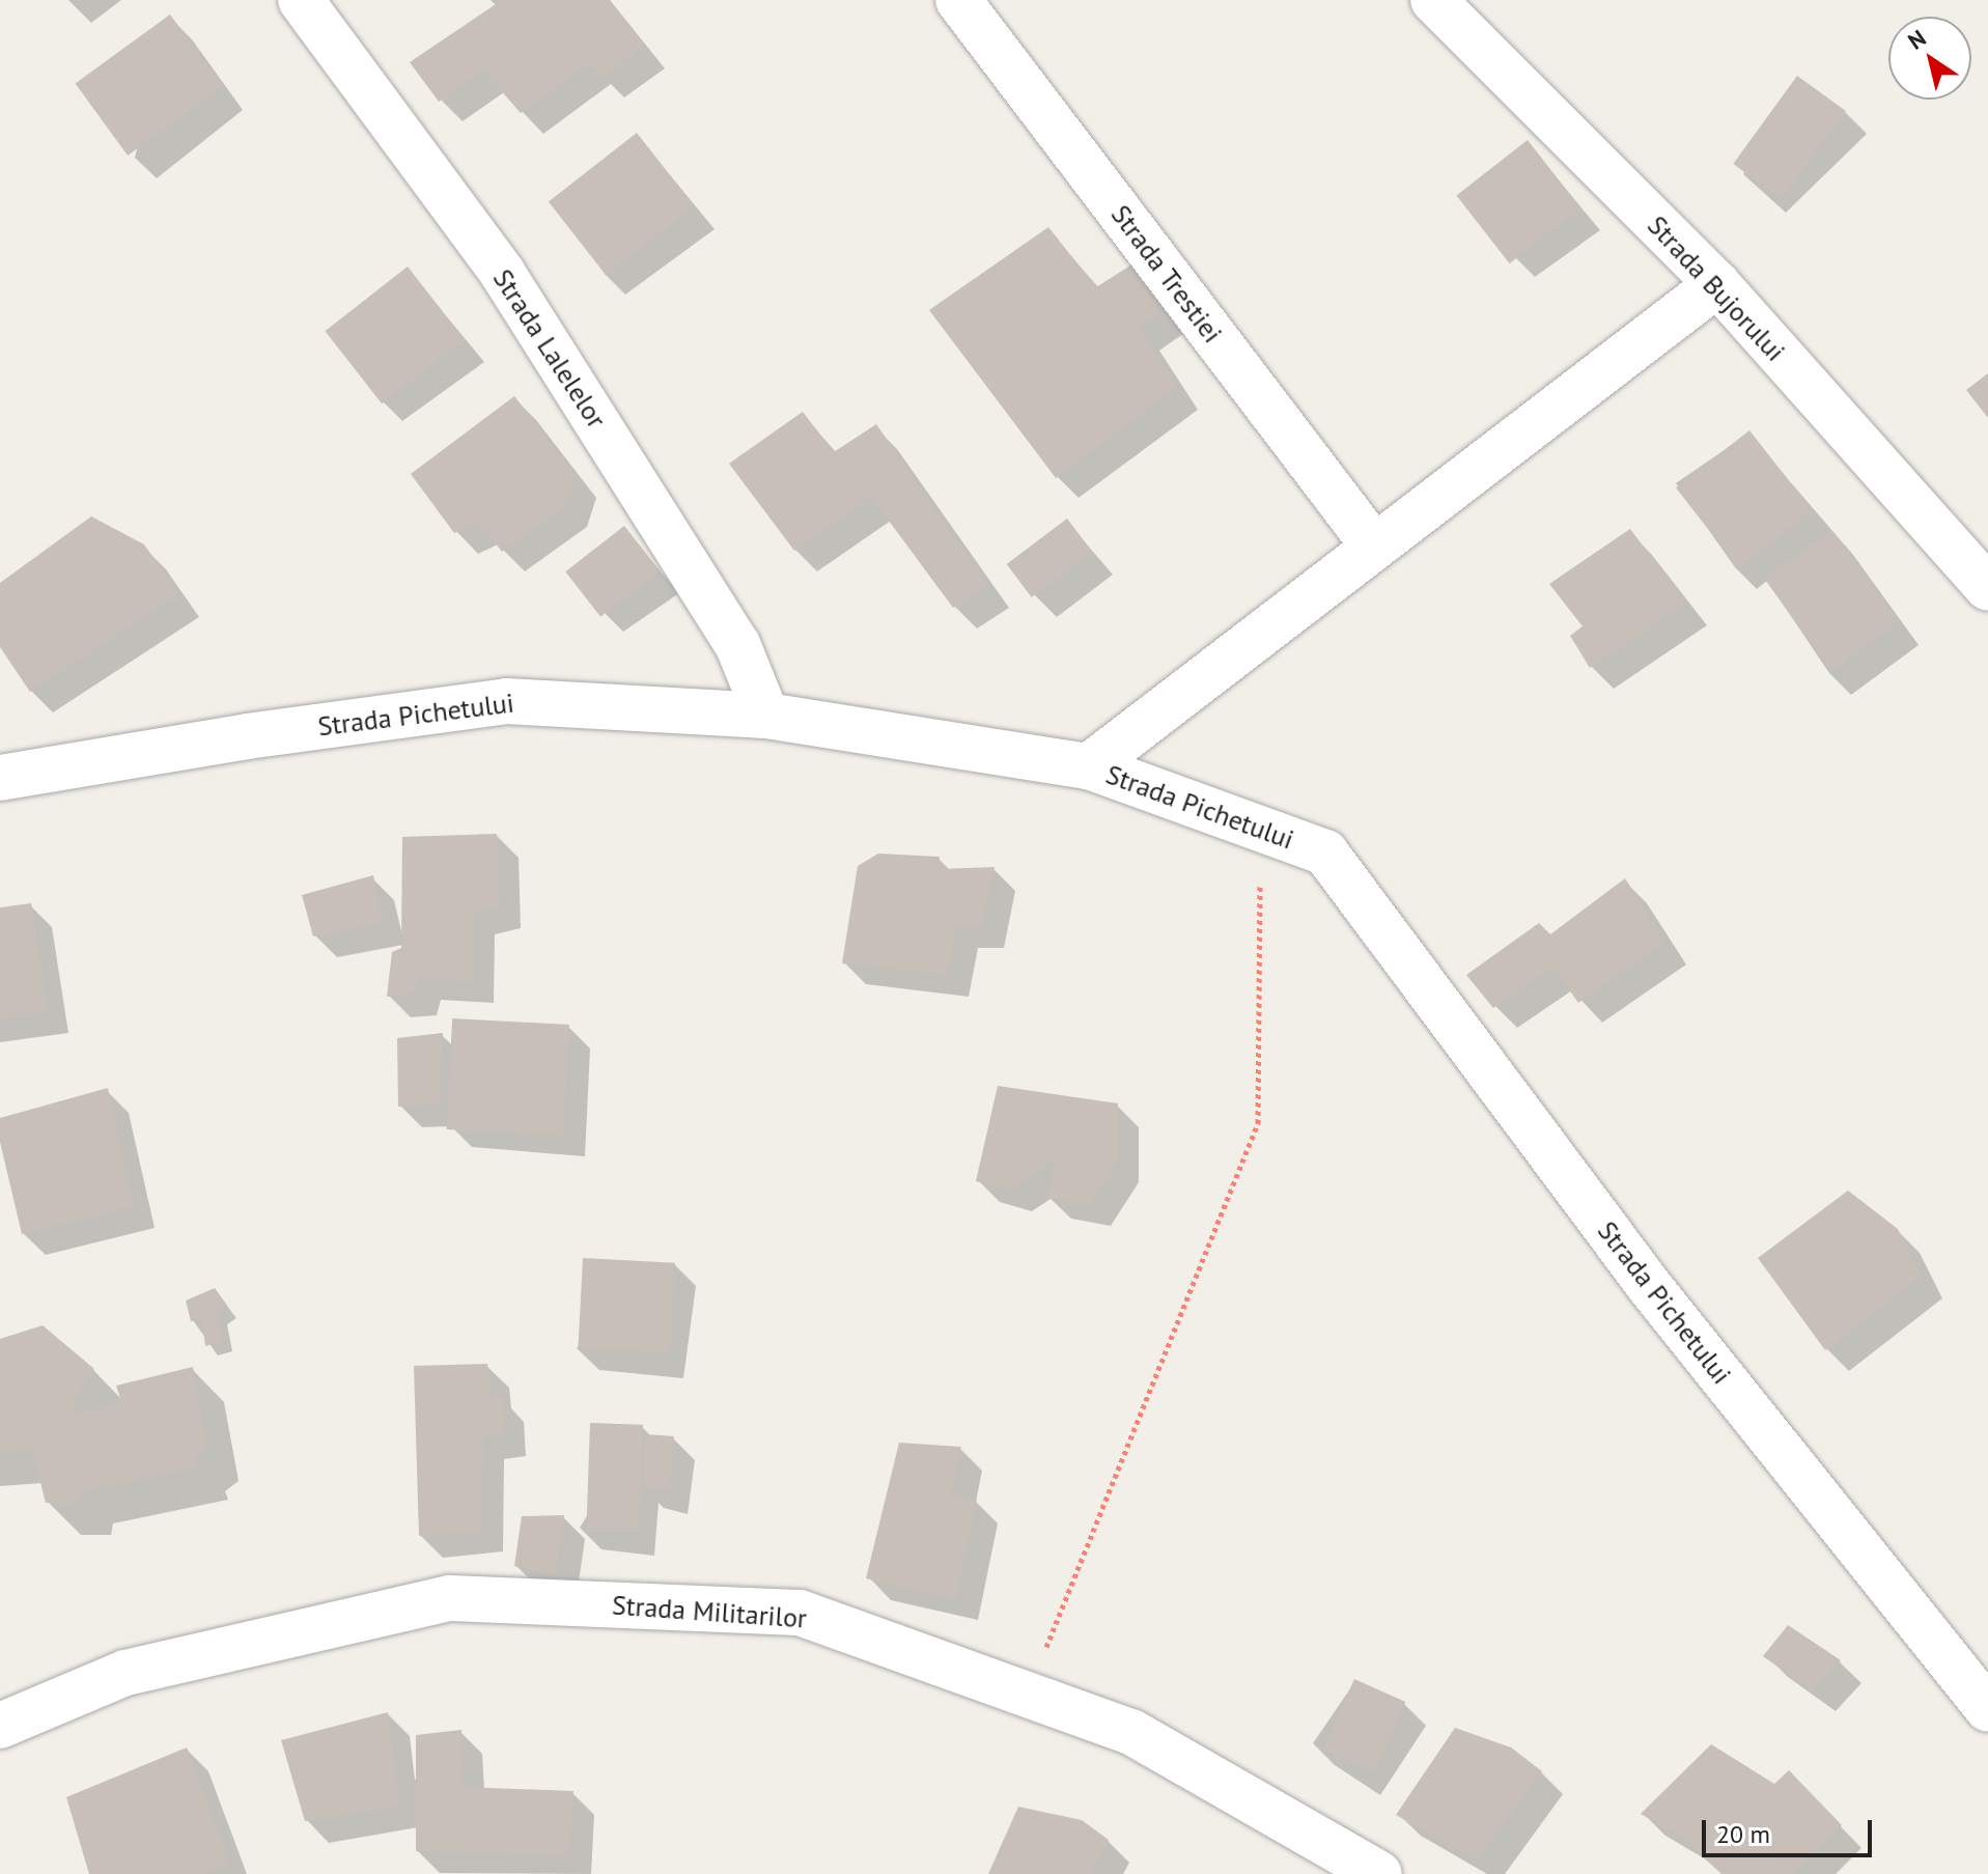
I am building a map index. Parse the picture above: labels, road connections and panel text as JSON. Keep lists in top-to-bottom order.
{
  "streets": {
    "street": [
      "Strada Trestiei",
      "Strada Bujorului",
      "Strada Lalelelor",
      "Strada Pichetului",
      "Strada Militarilor"
    ]
  },
  "crossings": [
    ["Strada Lalelelor", "Strada Pichetului"]
  ],
  "scale_bar": "20 m",
  "north": "top left"
}
